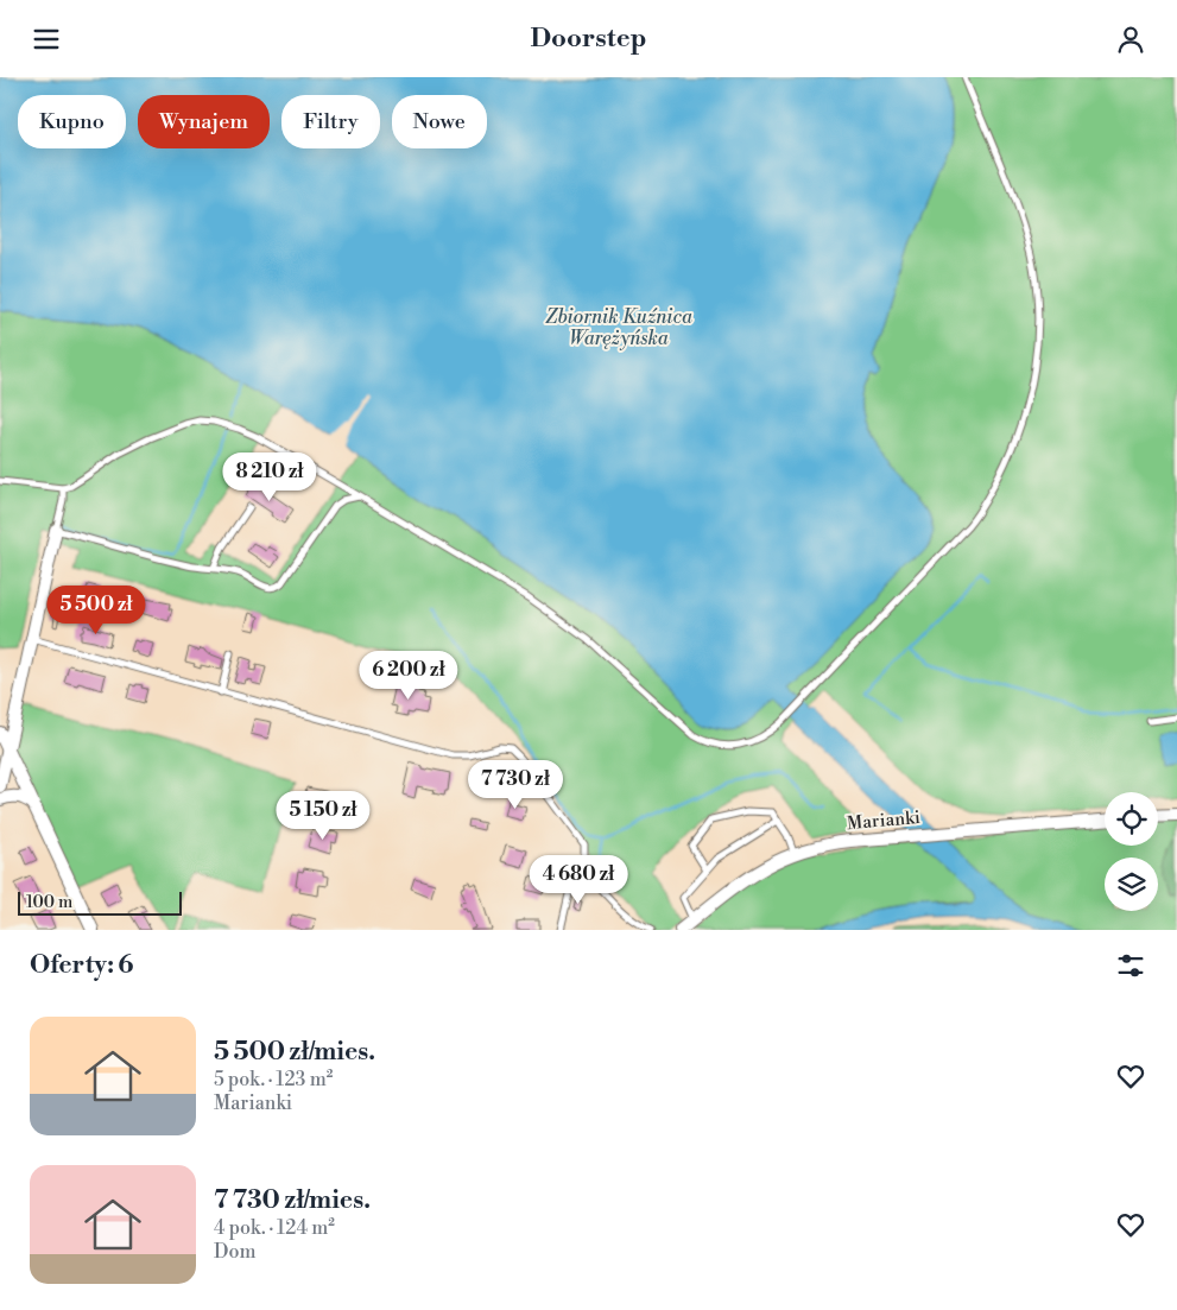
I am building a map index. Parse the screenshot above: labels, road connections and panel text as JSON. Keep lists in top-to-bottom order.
{
  "streets": {
    "street": ["Marianki"]
  },
  "water": ["Zbiornik Kuźnica Warężyńska"],
  "scale_bar": "100 m",
  "page": {
    "header": "Doorstep",
    "chip": [
      "Kupno",
      "Wynajem",
      "Filtry",
      "Nowe"
    ],
    "price": [
      "8 210 zł",
      "5 500 zł",
      "6 200 zł",
      "7 730 zł",
      "5 150 zł",
      "4 680 zł"
    ],
    "scale": "100 m",
    "heading": "Oferty: 6",
    "list": [
      {
        "name": "5 500 zł/mies.",
        "note": "5 pok. · 123 m² · Marianki"
      },
      {
        "name": "7 730 zł/mies.",
        "note": "4 pok. · 124 m² · Dom"
      }
    ]
  }
}
